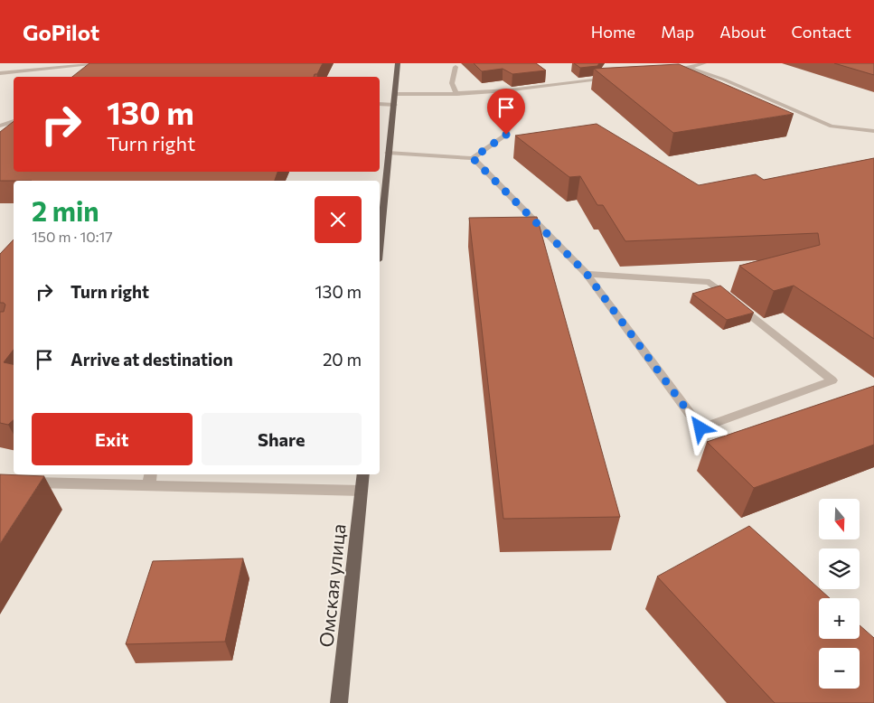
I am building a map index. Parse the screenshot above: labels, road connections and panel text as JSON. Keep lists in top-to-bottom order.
{
  "streets": {
    "main road": ["Омская улица"]
  },
  "north": "bottom",
  "page": {
    "header": "GoPilot",
    "nav": [
      "Home",
      "Map",
      "About",
      "Contact"
    ],
    "turn": ["130 m", "Turn right"],
    "heading": ["2 min", "150 m · 10:17"],
    "list": [
      {
        "name": "Turn right",
        "value": "130 m"
      },
      {
        "name": "Arrive at destination",
        "value": "20 m"
      }
    ],
    "buttons": ["Exit", "Share"],
    "map_buttons": ["+", "−"]
  }
}
